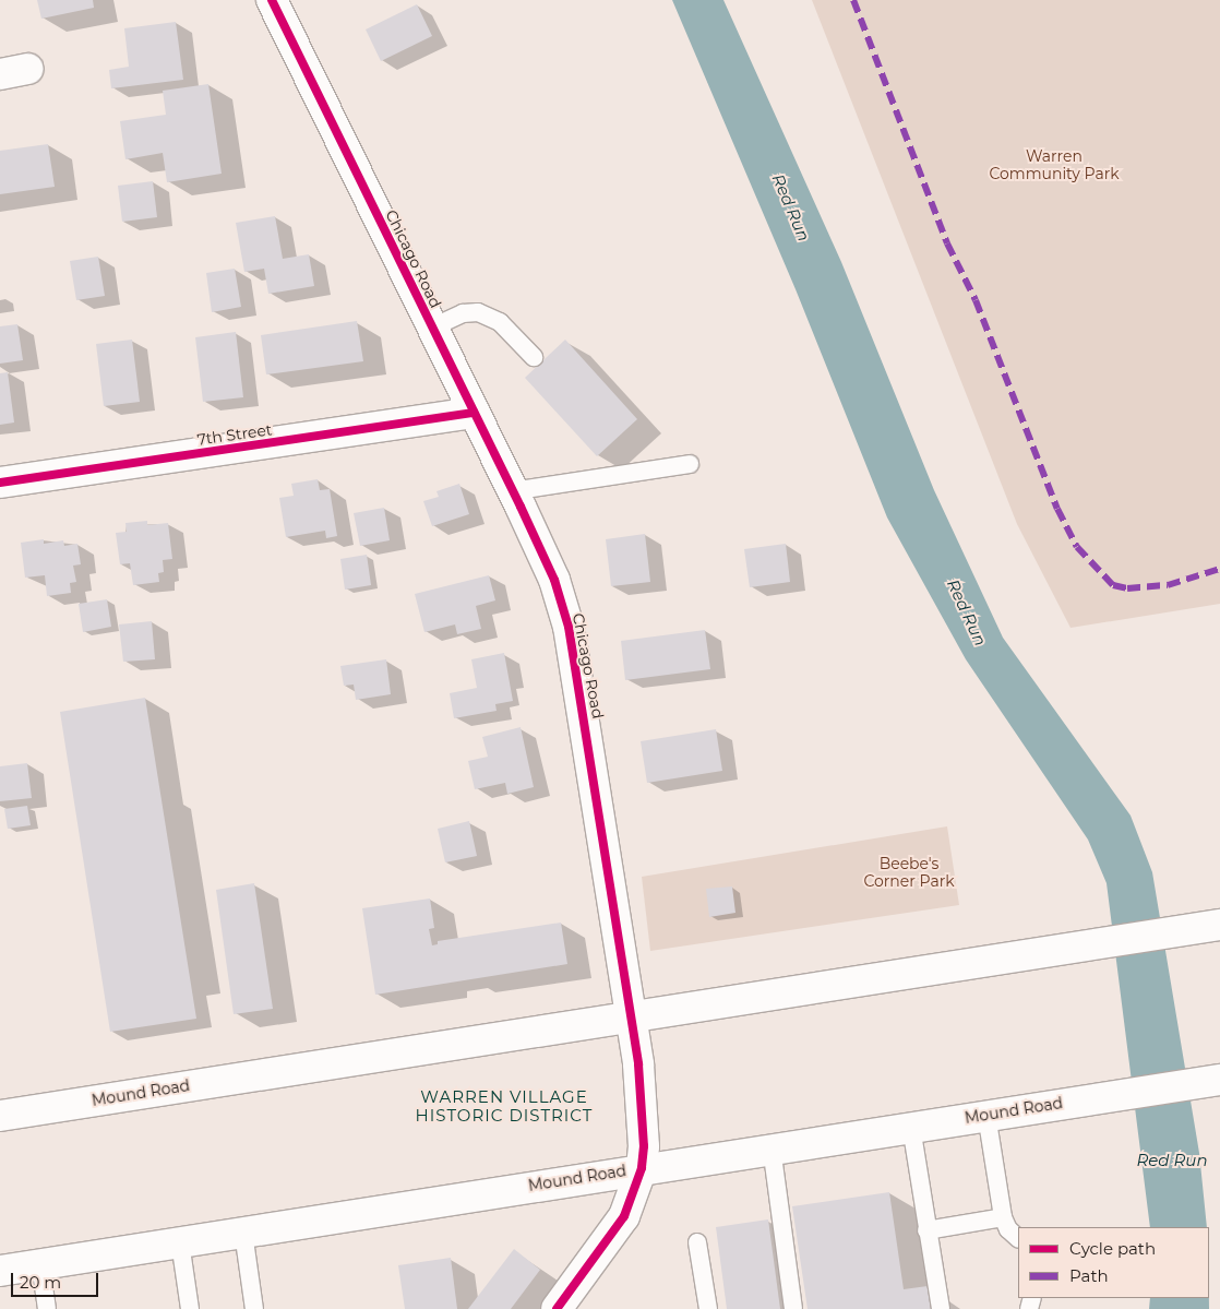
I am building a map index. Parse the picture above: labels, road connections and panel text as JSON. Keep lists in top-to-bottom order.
{
  "streets": {
    "main road": ["Chicago Road", "7th Street", "Mound Road"]
  },
  "crossings": [
    ["Chicago Road", "7th Street"],
    ["Chicago Road", "Mound Road"]
  ],
  "districts": ["WARREN VILLAGE HISTORIC DISTRICT"],
  "water": ["Red Run"],
  "parks": ["Warren Community Park", "Beebe's Corner Park"],
  "legend": ["Cycle path", "Path"],
  "scale_bar": "20 m"
}
